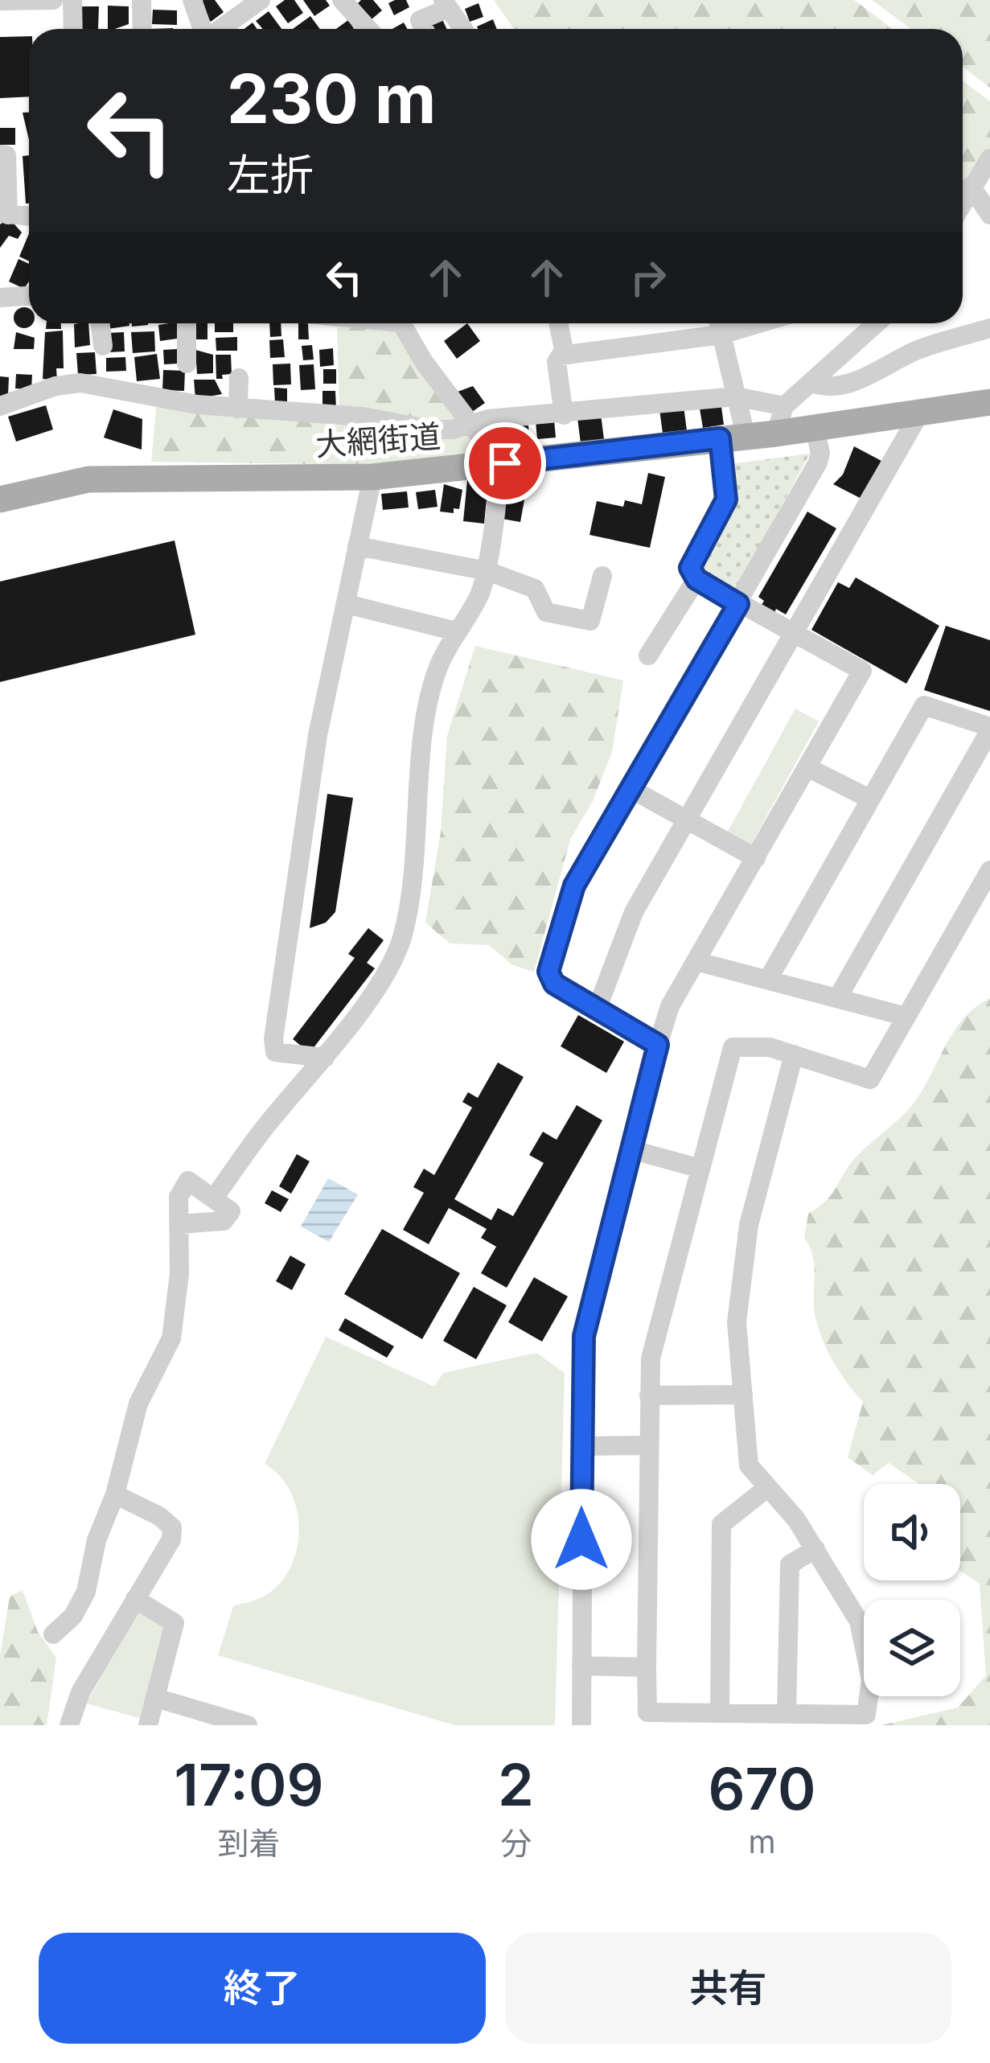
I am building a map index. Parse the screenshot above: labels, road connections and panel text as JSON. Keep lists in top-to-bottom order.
{
  "streets": {
    "main road": ["大網街道"]
  },
  "page": {
    "turn": ["230 m", "左折"],
    "eta": [
      "17:09",
      "到着",
      "2",
      "分",
      "670",
      "m"
    ],
    "buttons": ["終了", "共有"]
  }
}
